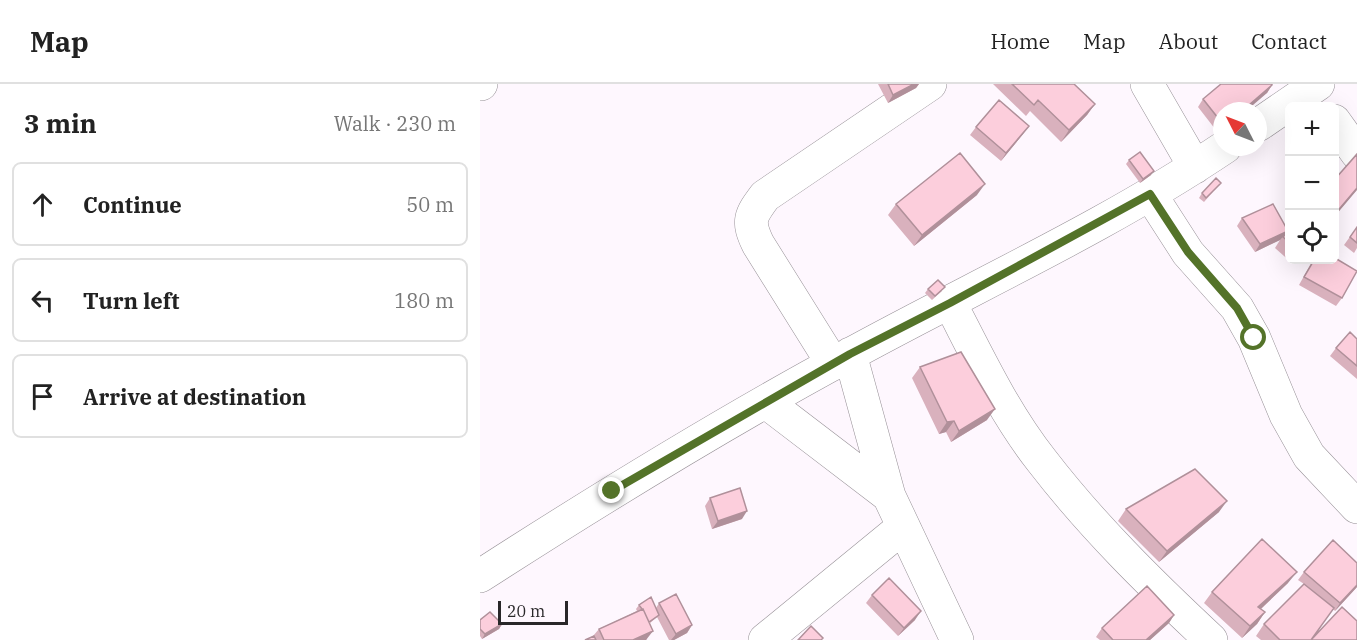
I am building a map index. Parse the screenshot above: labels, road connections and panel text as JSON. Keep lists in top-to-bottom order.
{
  "scale_bar": "20 m",
  "north": "top left",
  "page": {
    "header": "Map",
    "nav": [
      "Home",
      "Map",
      "About",
      "Contact"
    ],
    "heading": ["3 min", "Walk · 230 m"],
    "map_buttons": ["+", "−"],
    "list": [
      ["Continue", "50 m"],
      ["Turn left", "180 m"],
      "Arrive at destination"
    ],
    "scale": "20 m"
  }
}
